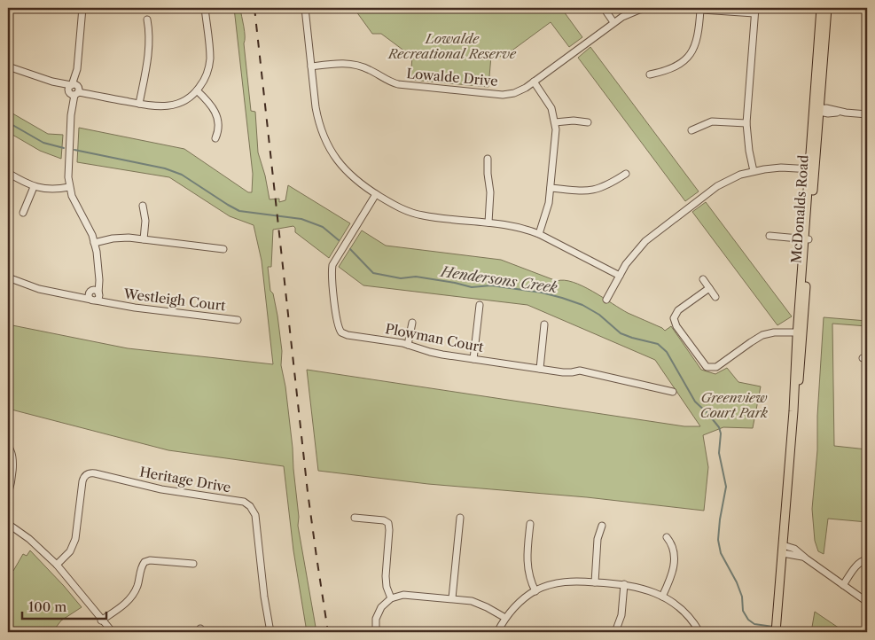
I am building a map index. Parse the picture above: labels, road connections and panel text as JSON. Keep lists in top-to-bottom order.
{
  "streets": {
    "main road": ["McDonalds Road"],
    "street": [
      "Lowalde Drive",
      "Westleigh Court",
      "Plowman Court",
      "Heritage Drive"
    ]
  },
  "water": ["Hendersons Creek"],
  "parks": ["Lowalde Recreational Reserve", "Greenview Court Park"],
  "scale_bar": "100 m"
}
